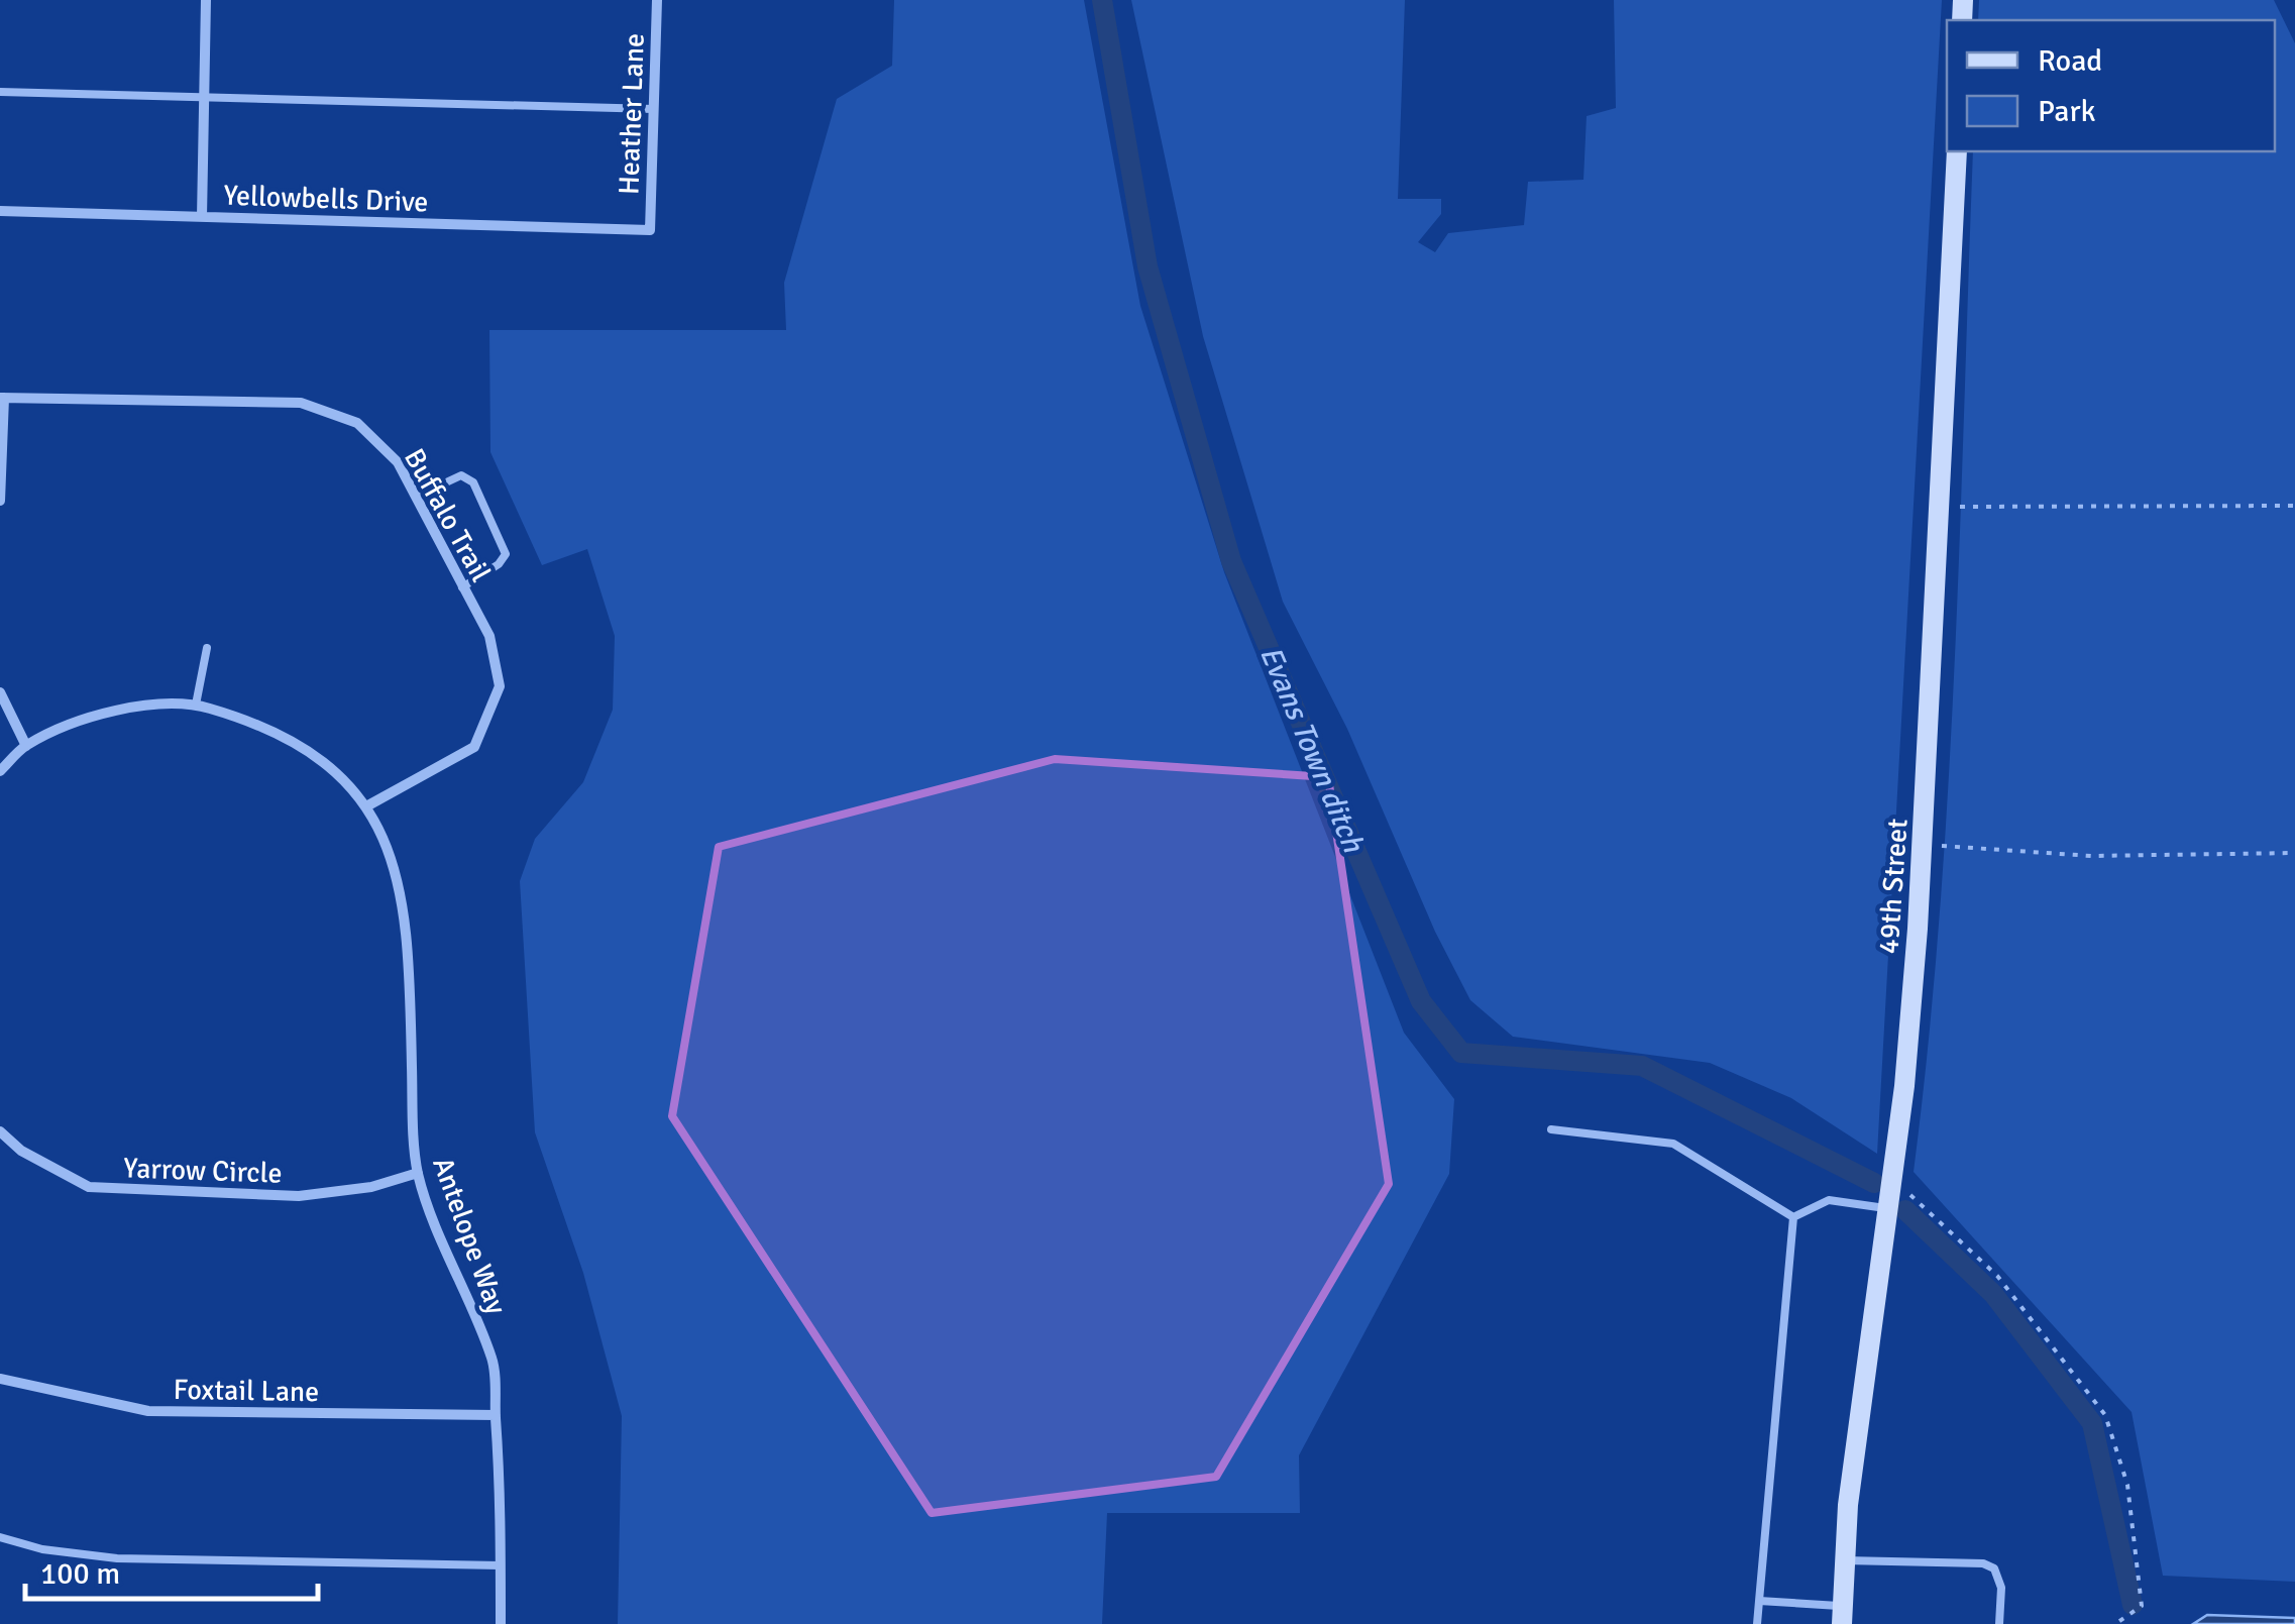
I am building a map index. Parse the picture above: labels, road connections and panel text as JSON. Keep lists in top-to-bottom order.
{
  "streets": {
    "street": [
      "Heather Lane",
      "Yellowbells Drive",
      "Buffalo Trail",
      "49th Street",
      "Yarrow Circle",
      "Antelope Way",
      "Foxtail Lane"
    ]
  },
  "crossings": [
    ["Heather Lane", "Yellowbells Drive"],
    ["Buffalo Trail", "Antelope Way"],
    ["Yarrow Circle", "Antelope Way"],
    ["Antelope Way", "Foxtail Lane"]
  ],
  "water": ["Evans Town ditch"],
  "legend": ["Road", "Park"],
  "scale_bar": "100 m"
}
